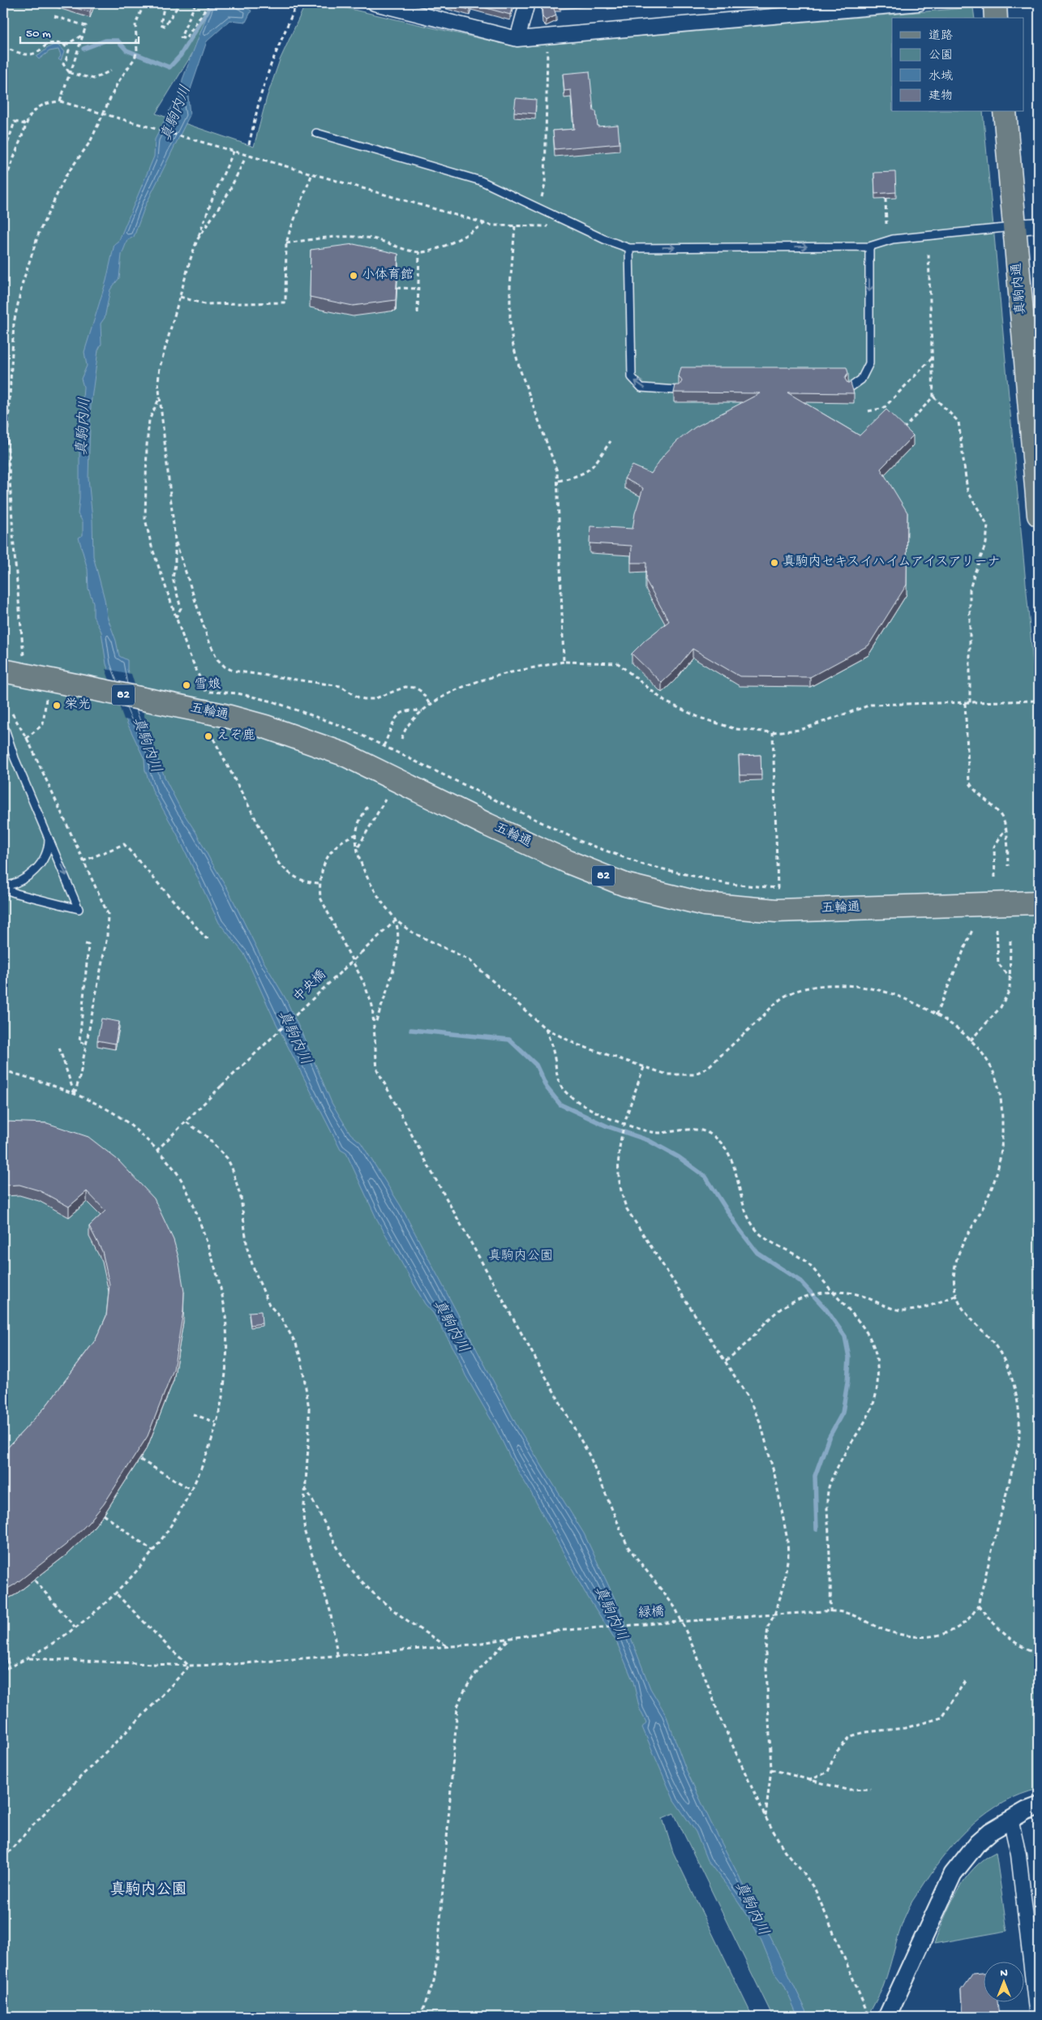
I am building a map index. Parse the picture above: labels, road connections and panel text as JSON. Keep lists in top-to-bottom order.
{
  "streets": {
    "main road": ["真駒内通", "82", "五輪通"],
    "path": ["中央橋", "緑橋"]
  },
  "districts": ["真駒内公園"],
  "water": ["真駒内川"],
  "parks": ["真駒内公園"],
  "places": [
    "小体育館",
    "真駒内セキスイハイムアイスアリーナ",
    "雪娘",
    "栄光",
    "えぞ鹿"
  ],
  "legend": [
    "道路",
    "公園",
    "水域",
    "建物"
  ],
  "scale_bar": "50 m",
  "north": "top"
}
